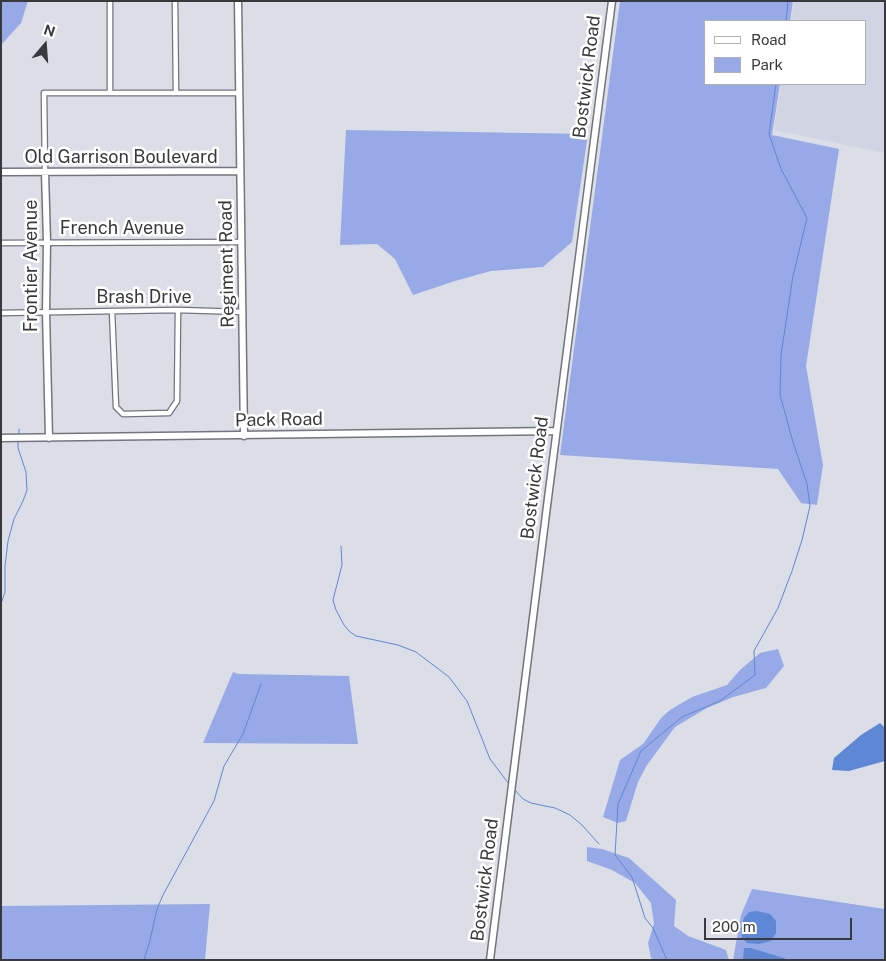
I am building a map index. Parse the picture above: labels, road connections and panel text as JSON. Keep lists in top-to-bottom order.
{
  "streets": {
    "street": [
      "Bostwick Road",
      "Old Garrison Boulevard",
      "French Avenue",
      "Regiment Road",
      "Frontier Avenue",
      "Brash Drive",
      "Pack Road"
    ]
  },
  "crossings": [
    ["Bostwick Road", "Pack Road"],
    ["Old Garrison Boulevard", "Regiment Road"],
    ["Old Garrison Boulevard", "Frontier Avenue"],
    ["French Avenue", "Regiment Road"],
    ["French Avenue", "Frontier Avenue"],
    ["Regiment Road", "Brash Drive"],
    ["Regiment Road", "Pack Road"],
    ["Frontier Avenue", "Brash Drive"],
    ["Frontier Avenue", "Pack Road"]
  ],
  "legend": ["Road", "Park"],
  "scale_bar": "200 m",
  "north": "top"
}
